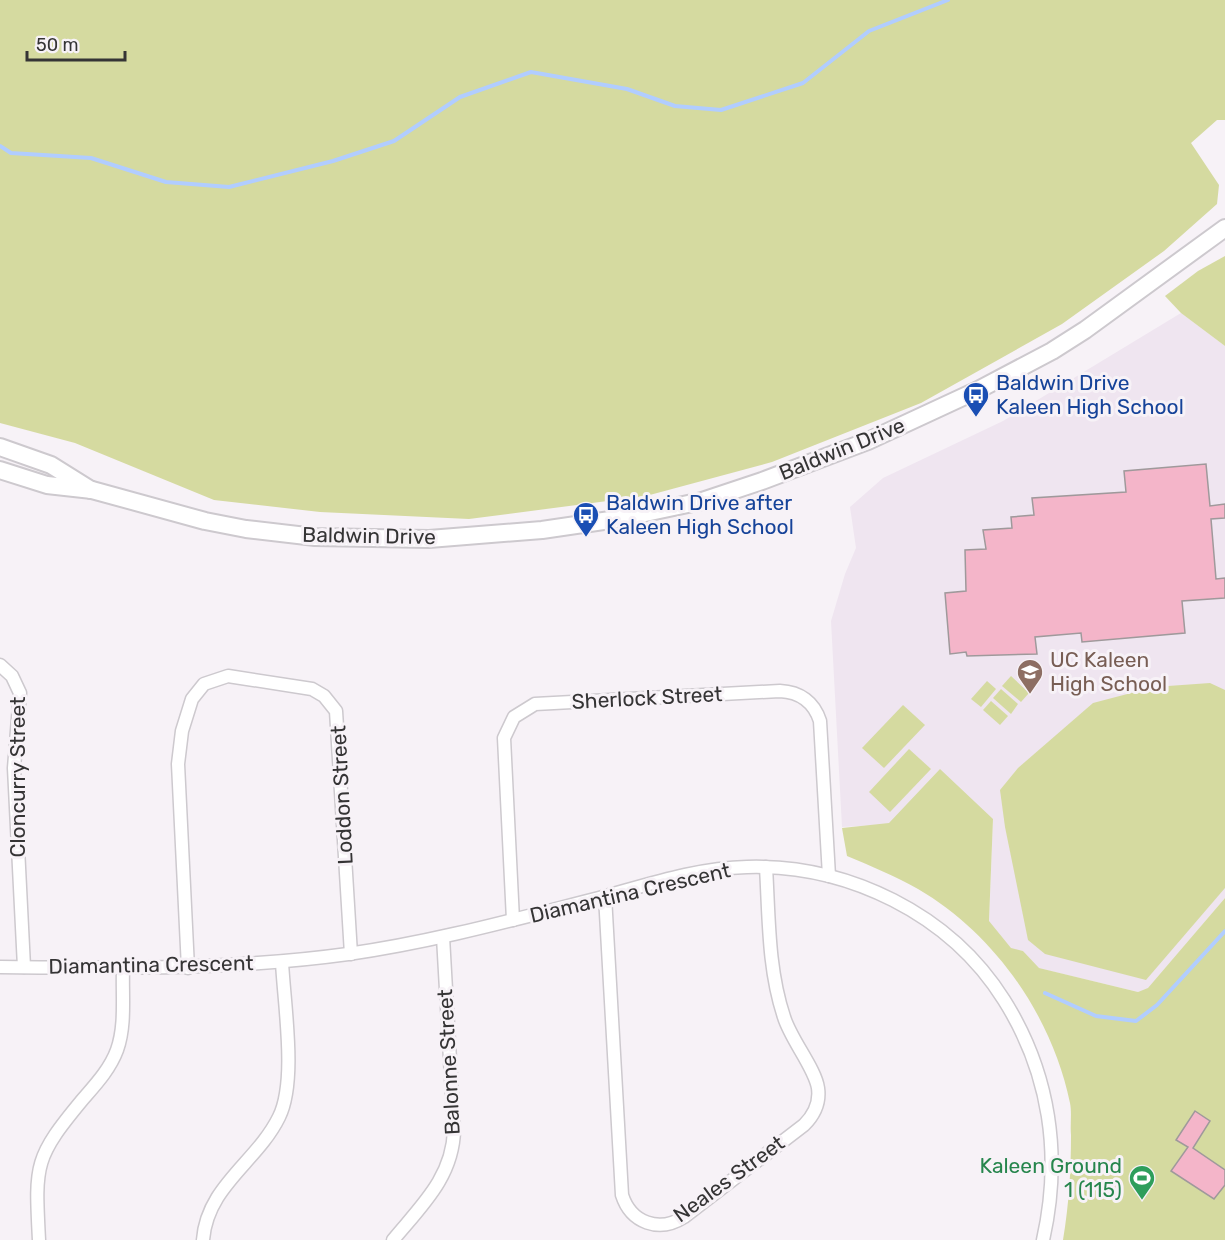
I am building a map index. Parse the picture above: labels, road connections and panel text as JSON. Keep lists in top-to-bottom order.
{
  "streets": {
    "main road": ["Baldwin Drive"],
    "street": [
      "Sherlock Street",
      "Cloncurry Street",
      "Loddon Street",
      "Diamantina Crescent",
      "Balonne Street",
      "Neales Street"
    ]
  },
  "crossings": [
    ["Sherlock Street", "Diamantina Crescent"],
    ["Cloncurry Street", "Diamantina Crescent"],
    ["Loddon Street", "Diamantina Crescent"],
    ["Diamantina Crescent", "Balonne Street"],
    ["Diamantina Crescent", "Neales Street"]
  ],
  "places": {
    "bus stop": ["Baldwin Drive Kaleen High School", "Baldwin Drive after Kaleen High School"],
    "school or university": ["UC Kaleen High School"],
    "sports": ["Kaleen Ground 1 (115)"]
  },
  "scale_bar": "50 m"
}
